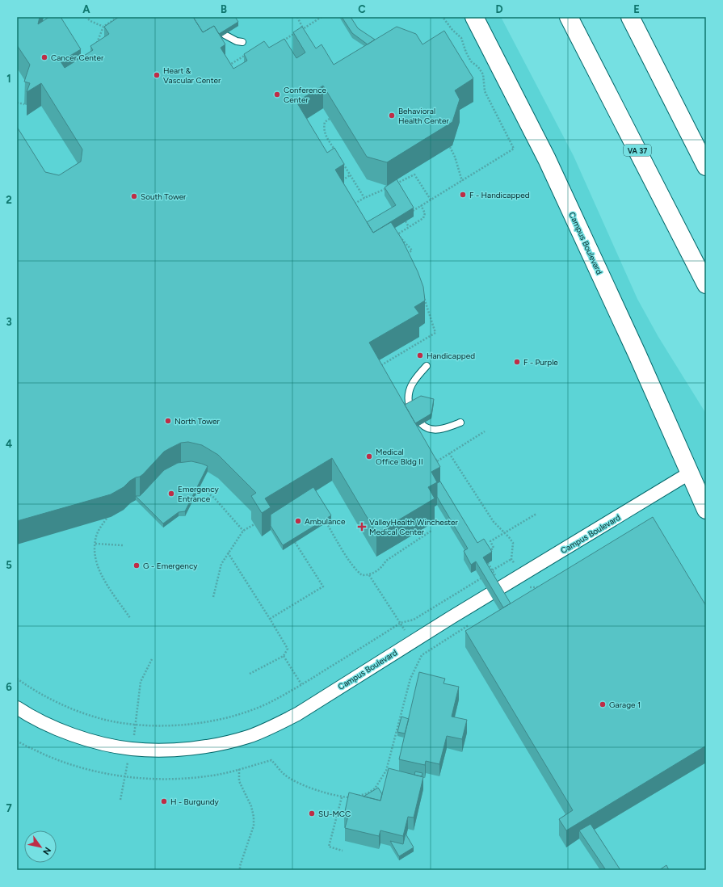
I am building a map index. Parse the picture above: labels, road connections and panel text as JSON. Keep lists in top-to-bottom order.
{
  "streets": {
    "main road": ["VA 37", "Campus Boulevard"]
  },
  "places": {
    "other": [
      "Cancer Center",
      "Heart & Vascular Center",
      "Conference Center",
      "Behavioral Health Center",
      "F - Handicapped",
      "South Tower",
      "Handicapped",
      "F - Purple",
      "North Tower",
      "Medical Office Bldg II",
      "Emergency Entrance",
      "Ambulance",
      "G - Emergency",
      "Garage 1",
      "H - Burgundy",
      "SU-MCC"
    ],
    "health": ["ValleyHealth Winchester Medical Center"]
  },
  "north": "bottom right",
  "grid": {
    "columns": [
      "A",
      "B",
      "C",
      "D",
      "E"
    ],
    "rows": [
      "1",
      "2",
      "3",
      "4",
      "5",
      "6",
      "7"
    ]
  }
}
